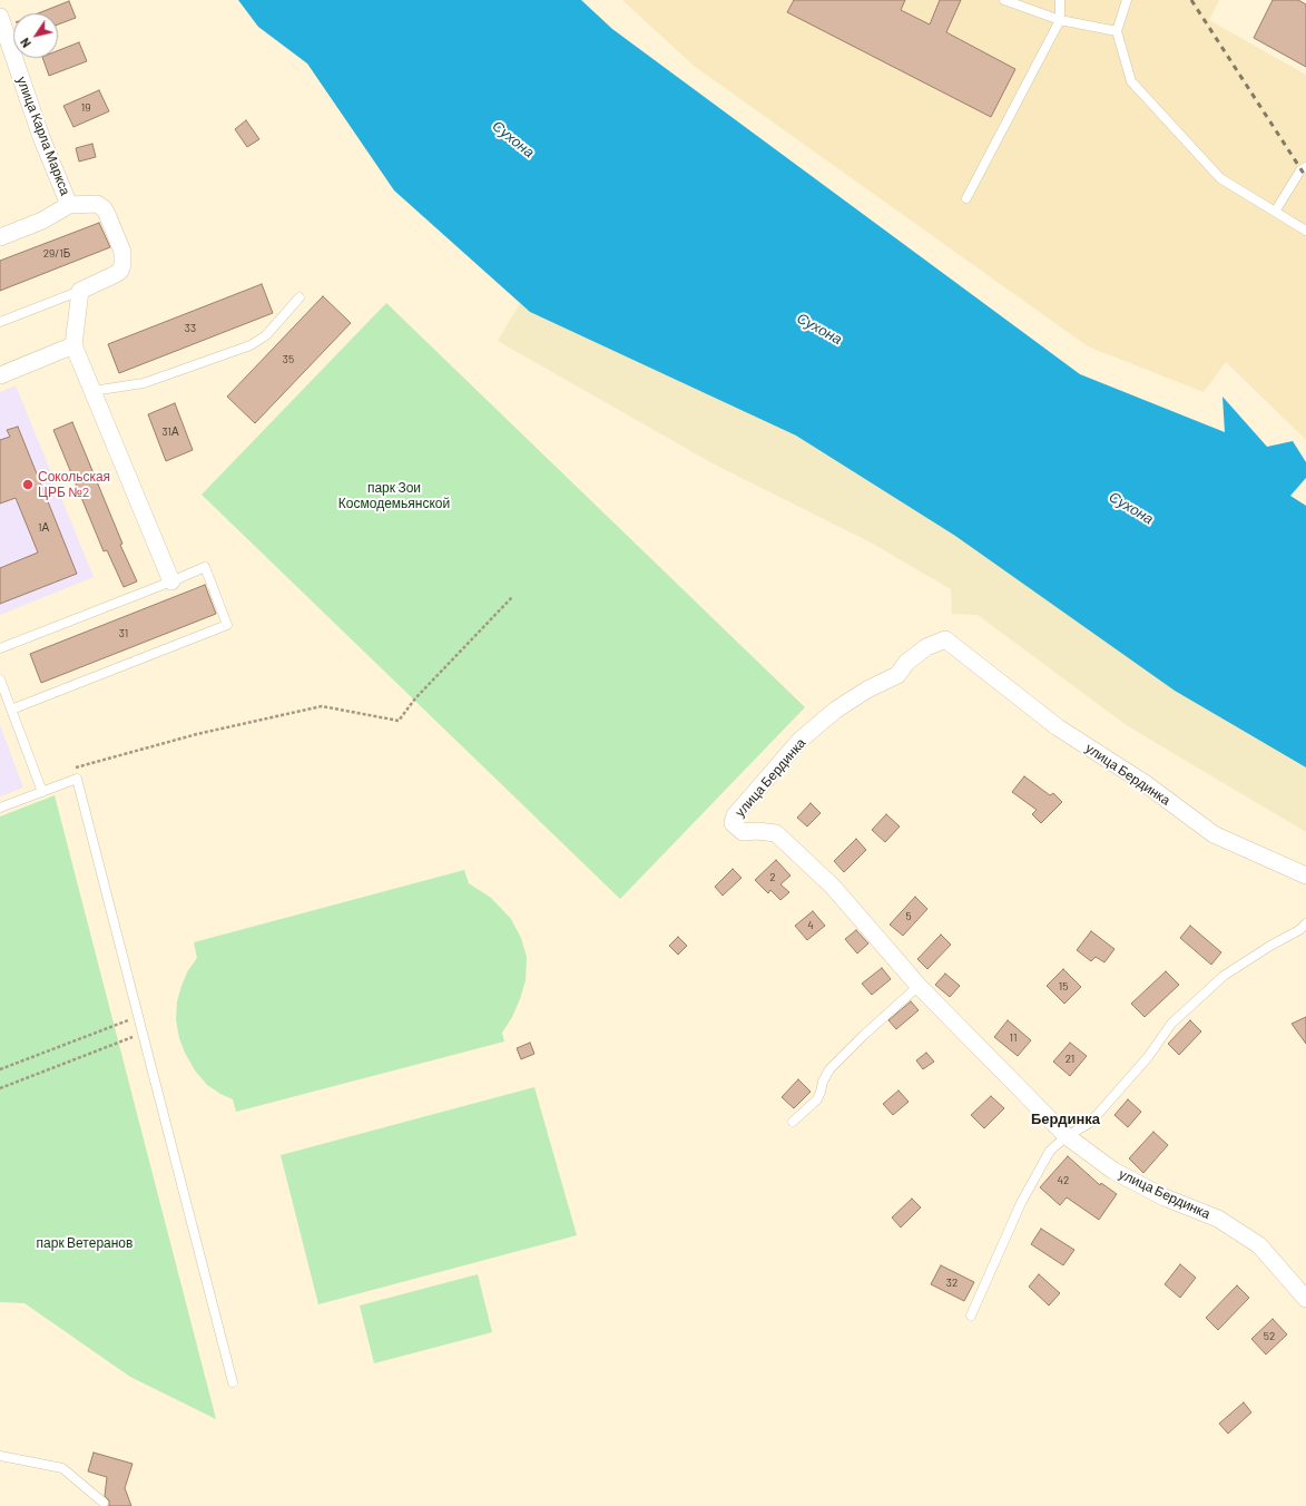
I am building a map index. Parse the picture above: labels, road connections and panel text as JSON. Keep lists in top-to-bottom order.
{
  "streets": {
    "street": ["улица Карла Маркса", "улица Бердинка"]
  },
  "districts": ["Бердинка"],
  "water": ["Сухона"],
  "parks": ["парк Зои Космодемьянской", "парк Ветеранов"],
  "places": ["Сокольская ЦРБ №2"],
  "house_numbers": [
    "19",
    "29/1Б",
    "33",
    "35",
    "31А",
    "1А",
    "31",
    "2",
    "5",
    "4",
    "15",
    "11",
    "21",
    "42",
    "32",
    "52"
  ],
  "north": "bottom left"
}
